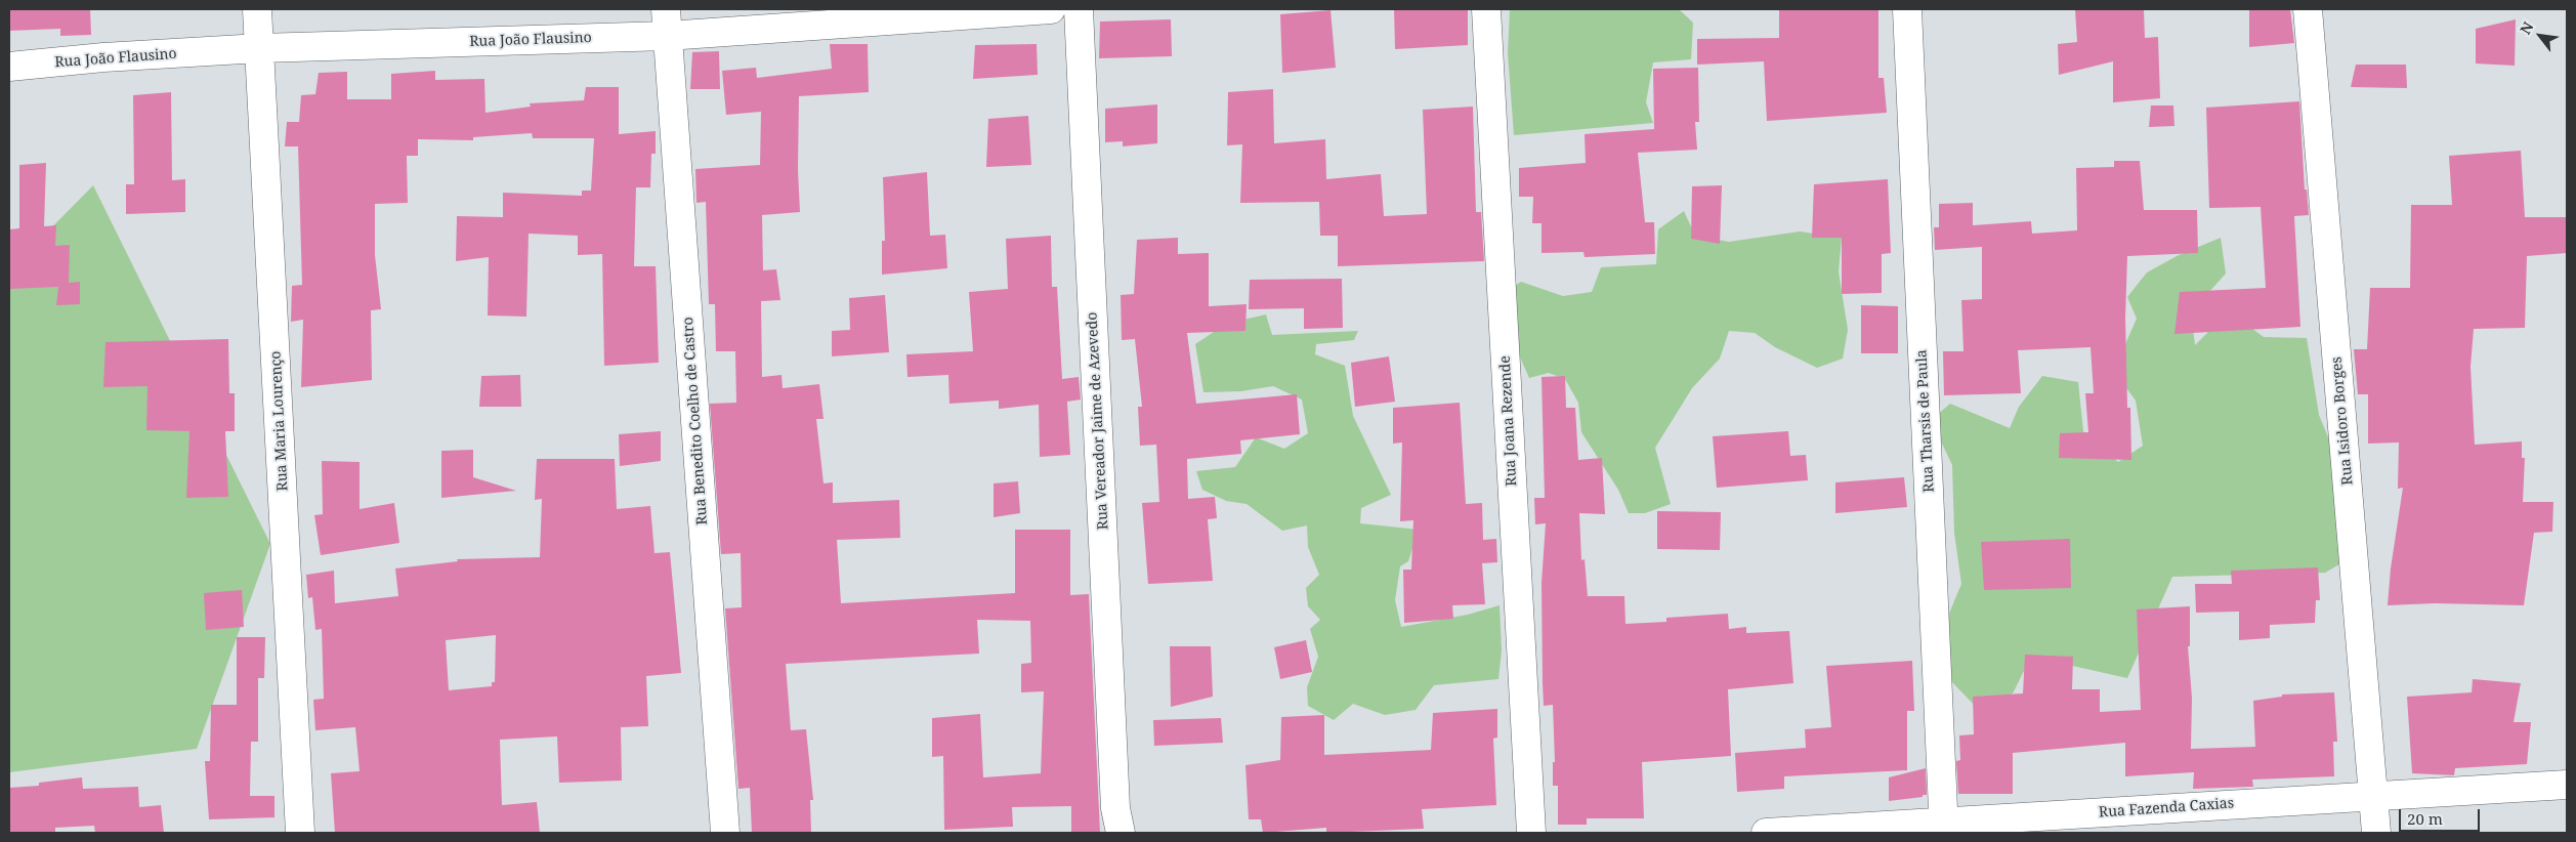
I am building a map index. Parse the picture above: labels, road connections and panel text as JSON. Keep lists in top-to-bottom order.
{
  "streets": {
    "street": [
      "Rua João Flausino",
      "Rua Maria Lourenço",
      "Rua Benedito Coelho de Castro",
      "Rua Vereador Jaime de Azevedo",
      "Rua Joana Rezende",
      "Rua Tharsis de Paula",
      "Rua Isidoro Borges",
      "Rua Fazenda Caxias"
    ]
  },
  "crossings": [
    ["Rua João Flausino", "Rua Maria Lourenço"],
    ["Rua João Flausino", "Rua Benedito Coelho de Castro"],
    ["Rua Tharsis de Paula", "Rua Fazenda Caxias"],
    ["Rua Isidoro Borges", "Rua Fazenda Caxias"]
  ],
  "scale_bar": "20 m",
  "north": "top left"
}
